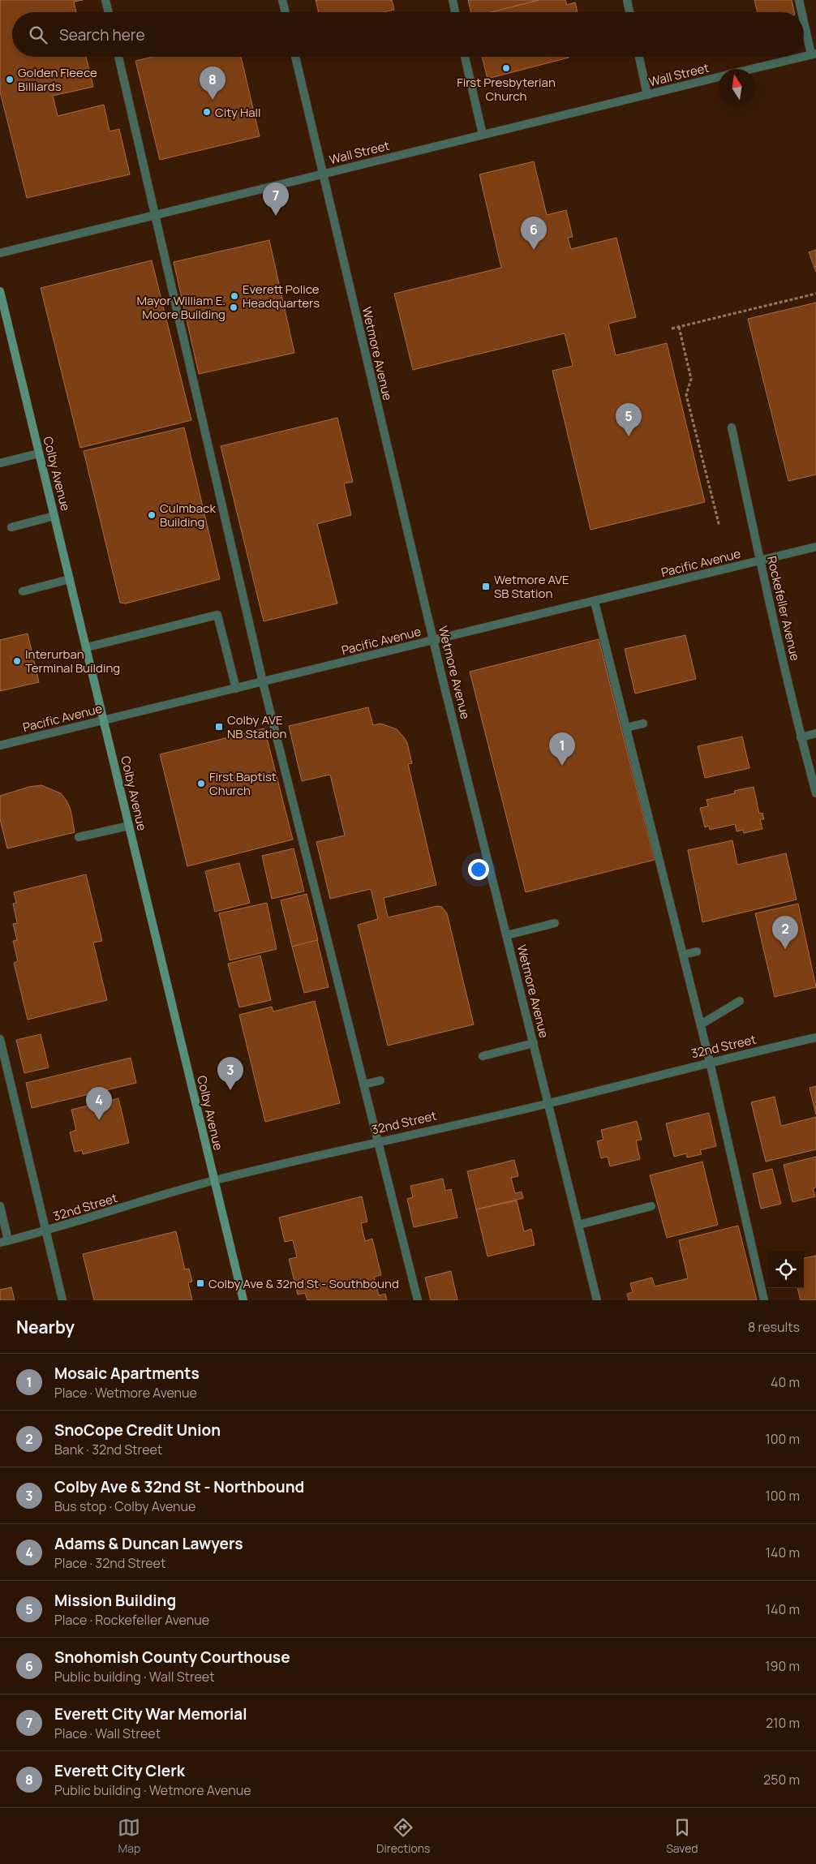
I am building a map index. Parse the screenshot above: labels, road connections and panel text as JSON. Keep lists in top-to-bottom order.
{
  "streets": {
    "main road": ["Colby Avenue"],
    "street": [
      "Wall Street",
      "Wetmore Avenue",
      "Pacific Avenue",
      "Rockefeller Avenue",
      "32nd Street"
    ]
  },
  "crossings": [
    ["Wall Street", "Wetmore Avenue"],
    ["Wetmore Avenue", "Pacific Avenue"],
    ["Wetmore Avenue", "32nd Street"],
    ["Colby Avenue", "Pacific Avenue"],
    ["Colby Avenue", "32nd Street"],
    ["Pacific Avenue", "Rockefeller Avenue"]
  ],
  "places": {
    "other": [
      "First Presbyterian Church",
      "Golden Fleece Billiards",
      "City Hall",
      "Everett Police Headquarters",
      "Mayor William E. Moore Building",
      "Culmback Building",
      "Interurban Terminal Building",
      "First Baptist Church"
    ],
    "transit": ["Wetmore AVE SB Station", "Colby AVE NB Station", "Colby Ave & 32nd St - Southbound"]
  },
  "north": "top",
  "page": {
    "search": "Search here",
    "pins": [
      "8",
      "7",
      "6",
      "5",
      "1",
      "2",
      "3",
      "4"
    ],
    "heading": ["Nearby", "8 results"],
    "list": [
      {
        "mark": "1",
        "name": "Mosaic Apartments",
        "note": "Place · Wetmore Avenue",
        "value": "40 m"
      },
      {
        "mark": "2",
        "name": "SnoCope Credit Union",
        "note": "Bank · 32nd Street",
        "value": "100 m"
      },
      {
        "mark": "3",
        "name": "Colby Ave & 32nd St - Northbound",
        "note": "Bus stop · Colby Avenue",
        "value": "100 m"
      },
      {
        "mark": "4",
        "name": "Adams & Duncan Lawyers",
        "note": "Place · 32nd Street",
        "value": "140 m"
      },
      {
        "mark": "5",
        "name": "Mission Building",
        "note": "Place · Rockefeller Avenue",
        "value": "140 m"
      },
      {
        "mark": "6",
        "name": "Snohomish County Courthouse",
        "note": "Public building · Wall Street",
        "value": "190 m"
      },
      {
        "mark": "7",
        "name": "Everett City War Memorial",
        "note": "Place · Wall Street",
        "value": "210 m"
      },
      {
        "mark": "8",
        "name": "Everett City Clerk",
        "note": "Public building · Wetmore Avenue",
        "value": "250 m"
      }
    ],
    "nav": ["Map", "Directions", "Saved"]
  }
}
